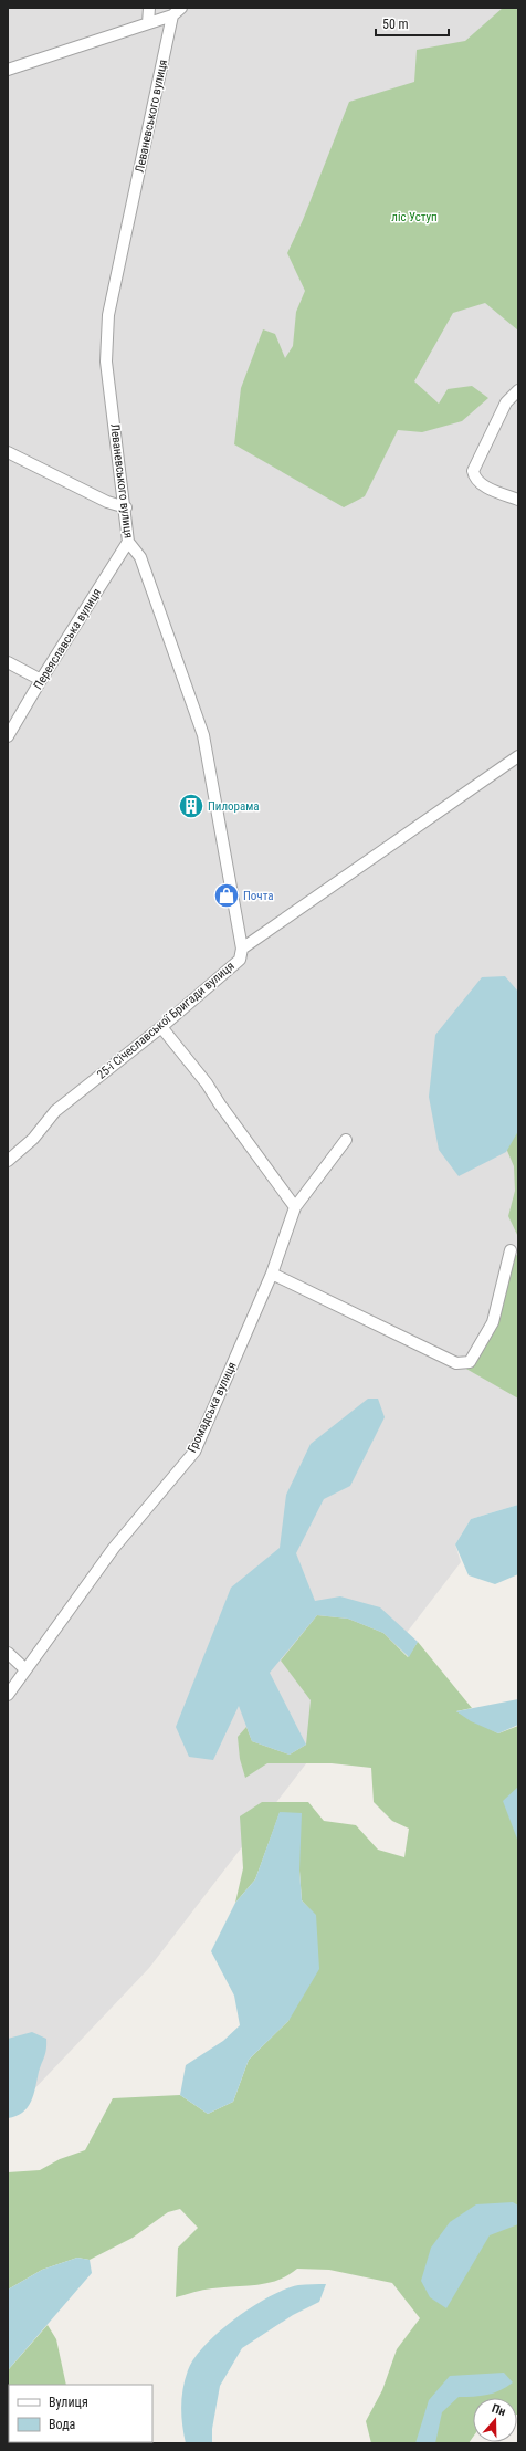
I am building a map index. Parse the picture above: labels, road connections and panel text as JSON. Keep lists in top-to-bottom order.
{
  "streets": {
    "street": [
      "Леваневського вулиця",
      "Переяславська вулиця",
      "25-ї Січеславської Бригади вулиця",
      "Громадська вулиця"
    ]
  },
  "crossings": [
    ["Леваневського вулиця", "Переяславська вулиця"],
    ["Леваневського вулиця", "25-ї Січеславської Бригади вулиця"]
  ],
  "parks": ["ліс Уступ"],
  "places": {
    "building": ["Пилорама"],
    "shop": ["Почта"]
  },
  "legend": ["Вулиця", "Вода"],
  "scale_bar": "50 m",
  "north": "top"
}
